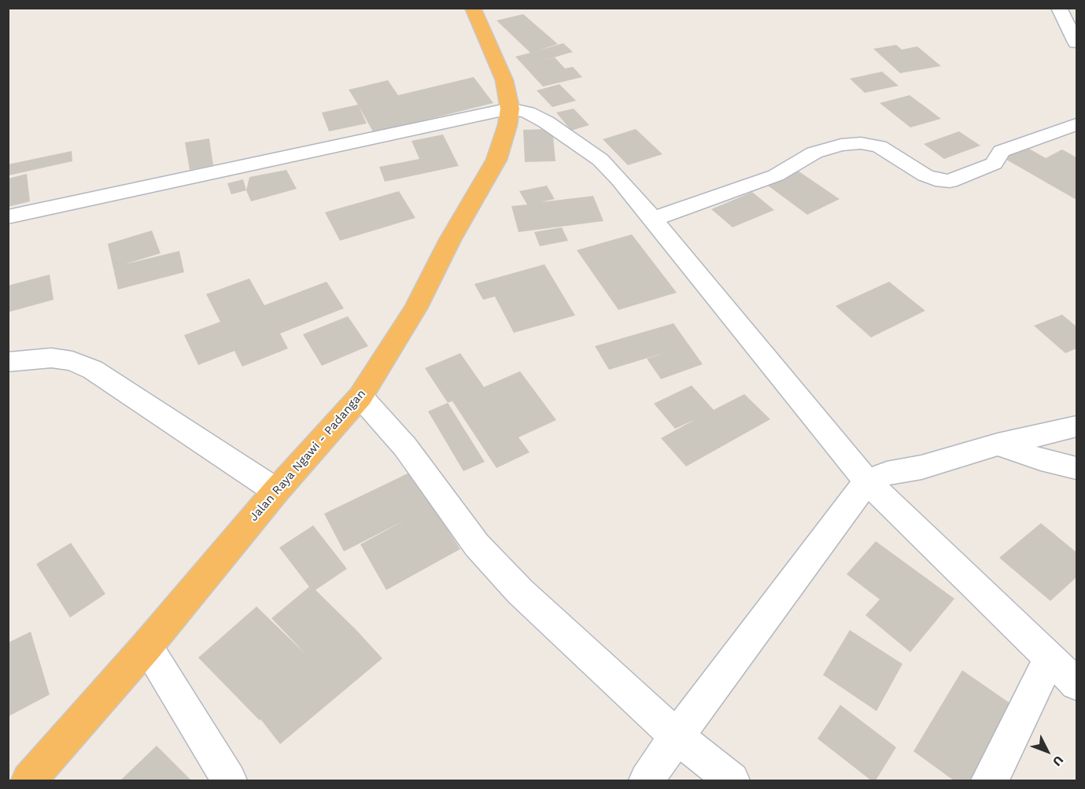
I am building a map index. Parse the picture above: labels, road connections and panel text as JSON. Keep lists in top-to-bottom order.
{
  "streets": {
    "highway": ["Jalan Raya Ngawi - Padangan"]
  },
  "north": "bottom right"
}
